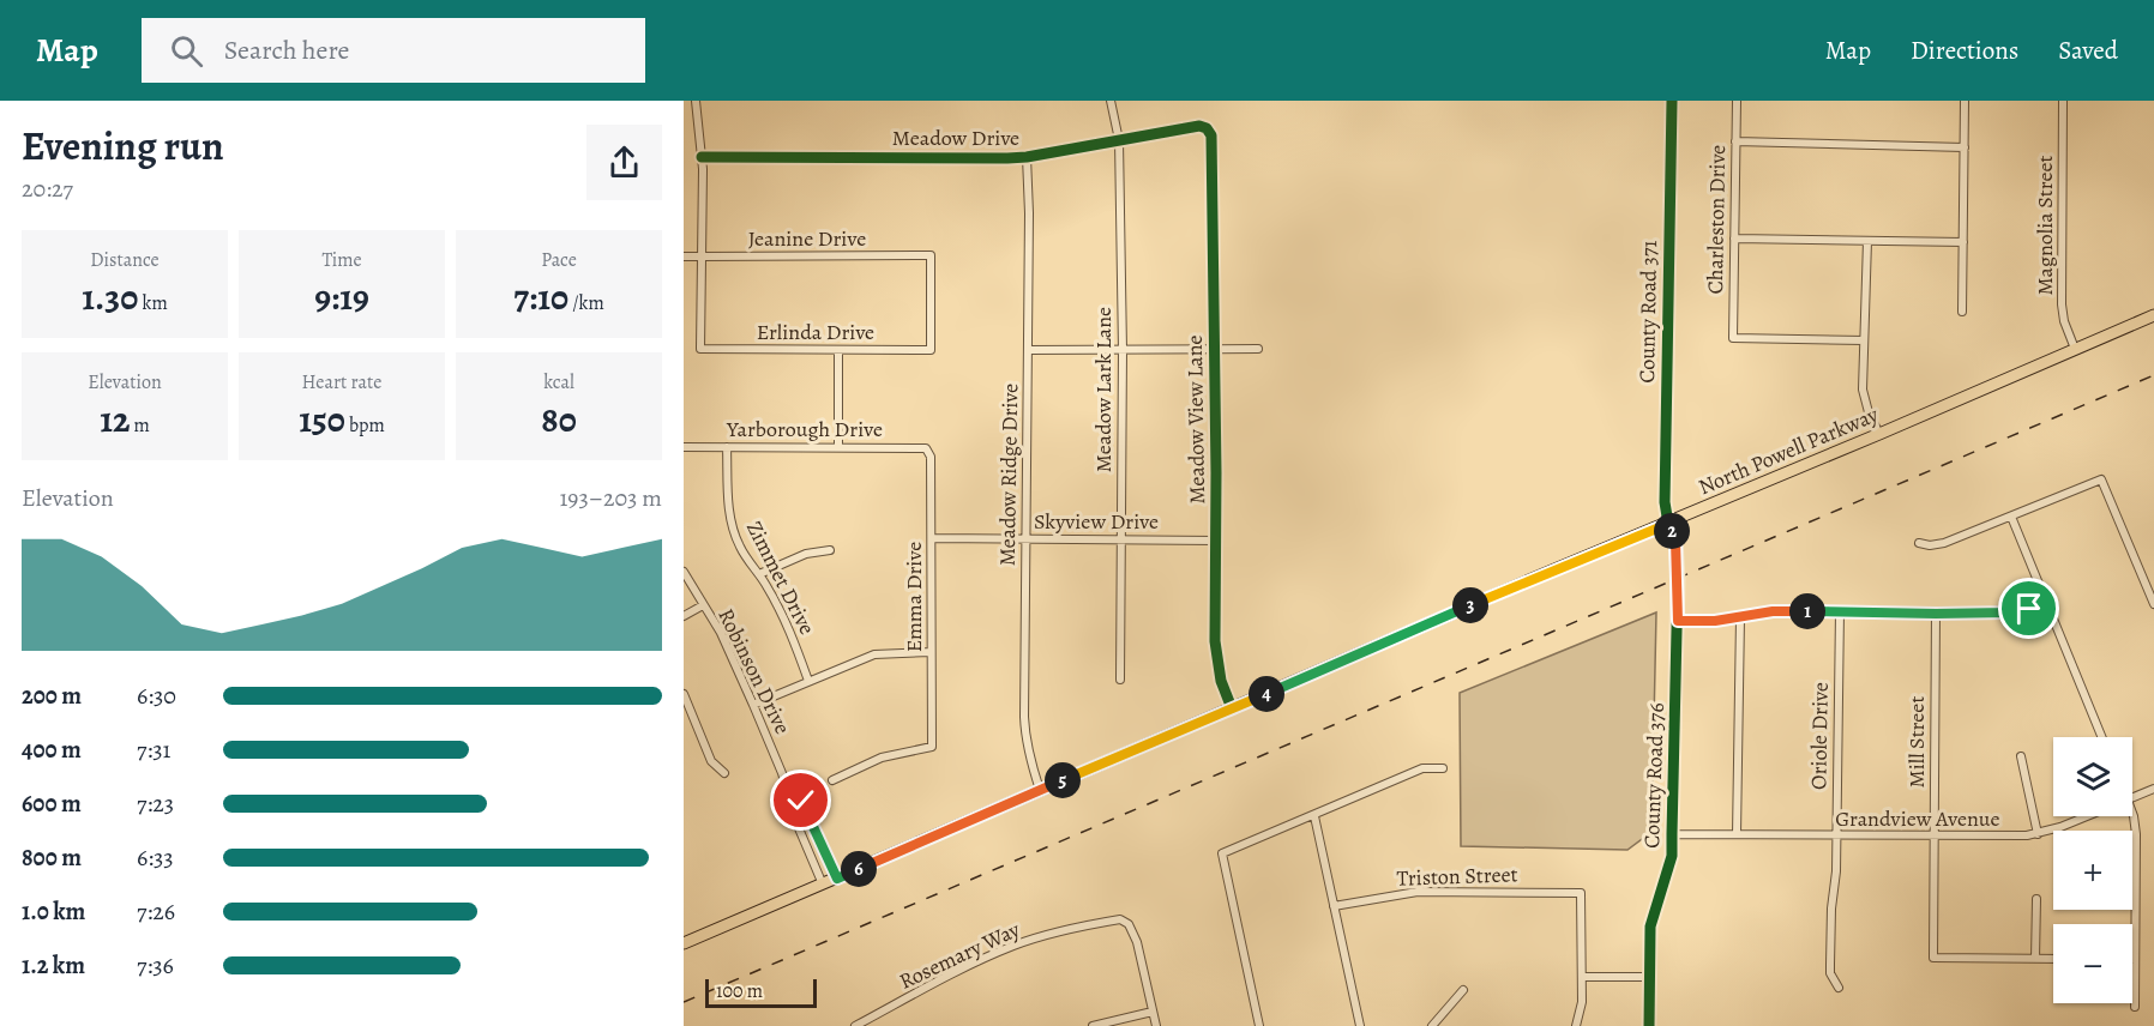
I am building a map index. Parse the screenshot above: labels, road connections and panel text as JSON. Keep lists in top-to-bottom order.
{
  "streets": {
    "main road": ["North Powell Parkway"],
    "street": [
      "Meadow Drive",
      "Charleston Drive",
      "Magnolia Street",
      "Jeanine Drive",
      "County Road 371",
      "Erlinda Drive",
      "Meadow Lark Lane",
      "Meadow View Lane",
      "Yarborough Drive",
      "Meadow Ridge Drive",
      "Skyview Drive",
      "Zimmet Drive",
      "Emma Drive",
      "Robinson Drive",
      "Oriole Drive",
      "Mill Street",
      "County Road 376",
      "Grandview Avenue",
      "Triston Street",
      "Rosemary Way"
    ]
  },
  "crossings": [
    ["Meadow Drive", "Meadow Lark Lane"],
    ["Meadow Drive", "Meadow View Lane"],
    ["Meadow Drive", "Meadow Ridge Drive"],
    ["Magnolia Street", "North Powell Parkway"],
    ["Jeanine Drive", "Erlinda Drive"],
    ["County Road 371", "North Powell Parkway"],
    ["County Road 371", "County Road 376"],
    ["Meadow Lark Lane", "Skyview Drive"],
    ["Meadow View Lane", "North Powell Parkway"],
    ["Meadow View Lane", "Skyview Drive"],
    ["Yarborough Drive", "Zimmet Drive"],
    ["Yarborough Drive", "Emma Drive"],
    ["North Powell Parkway", "Meadow Ridge Drive"],
    ["North Powell Parkway", "Robinson Drive"],
    ["North Powell Parkway", "County Road 376"],
    ["Meadow Ridge Drive", "Skyview Drive"],
    ["Skyview Drive", "Emma Drive"],
    ["Oriole Drive", "Grandview Avenue"],
    ["Mill Street", "Grandview Avenue"],
    ["County Road 376", "Grandview Avenue"]
  ],
  "scale_bar": "100 m",
  "page": {
    "header": "Map",
    "search": "Search here",
    "nav": ["Map", "Directions", "Saved"],
    "heading": ["Evening run", "20:27"],
    "stats": [
      ["Distance", "1.30 km"],
      ["Time", "9:19"],
      ["Pace", "7:10 /km"],
      ["Elevation", "12 m"],
      ["Heart rate", "150 bpm"],
      ["kcal", "80"]
    ],
    "chart": ["Elevation", "193–203 m"],
    "pins": [
      "2",
      "3",
      "1",
      "4",
      "5",
      "6"
    ],
    "list": [
      {
        "name": "200 m",
        "note": "6:30"
      },
      {
        "name": "400 m",
        "note": "7:31"
      },
      {
        "name": "600 m",
        "note": "7:23"
      },
      {
        "name": "800 m",
        "note": "6:33"
      },
      {
        "name": "1.0 km",
        "note": "7:26"
      },
      {
        "name": "1.2 km",
        "note": "7:36"
      }
    ],
    "map_buttons": ["+", "−"],
    "scale": "100 m"
  }
}
